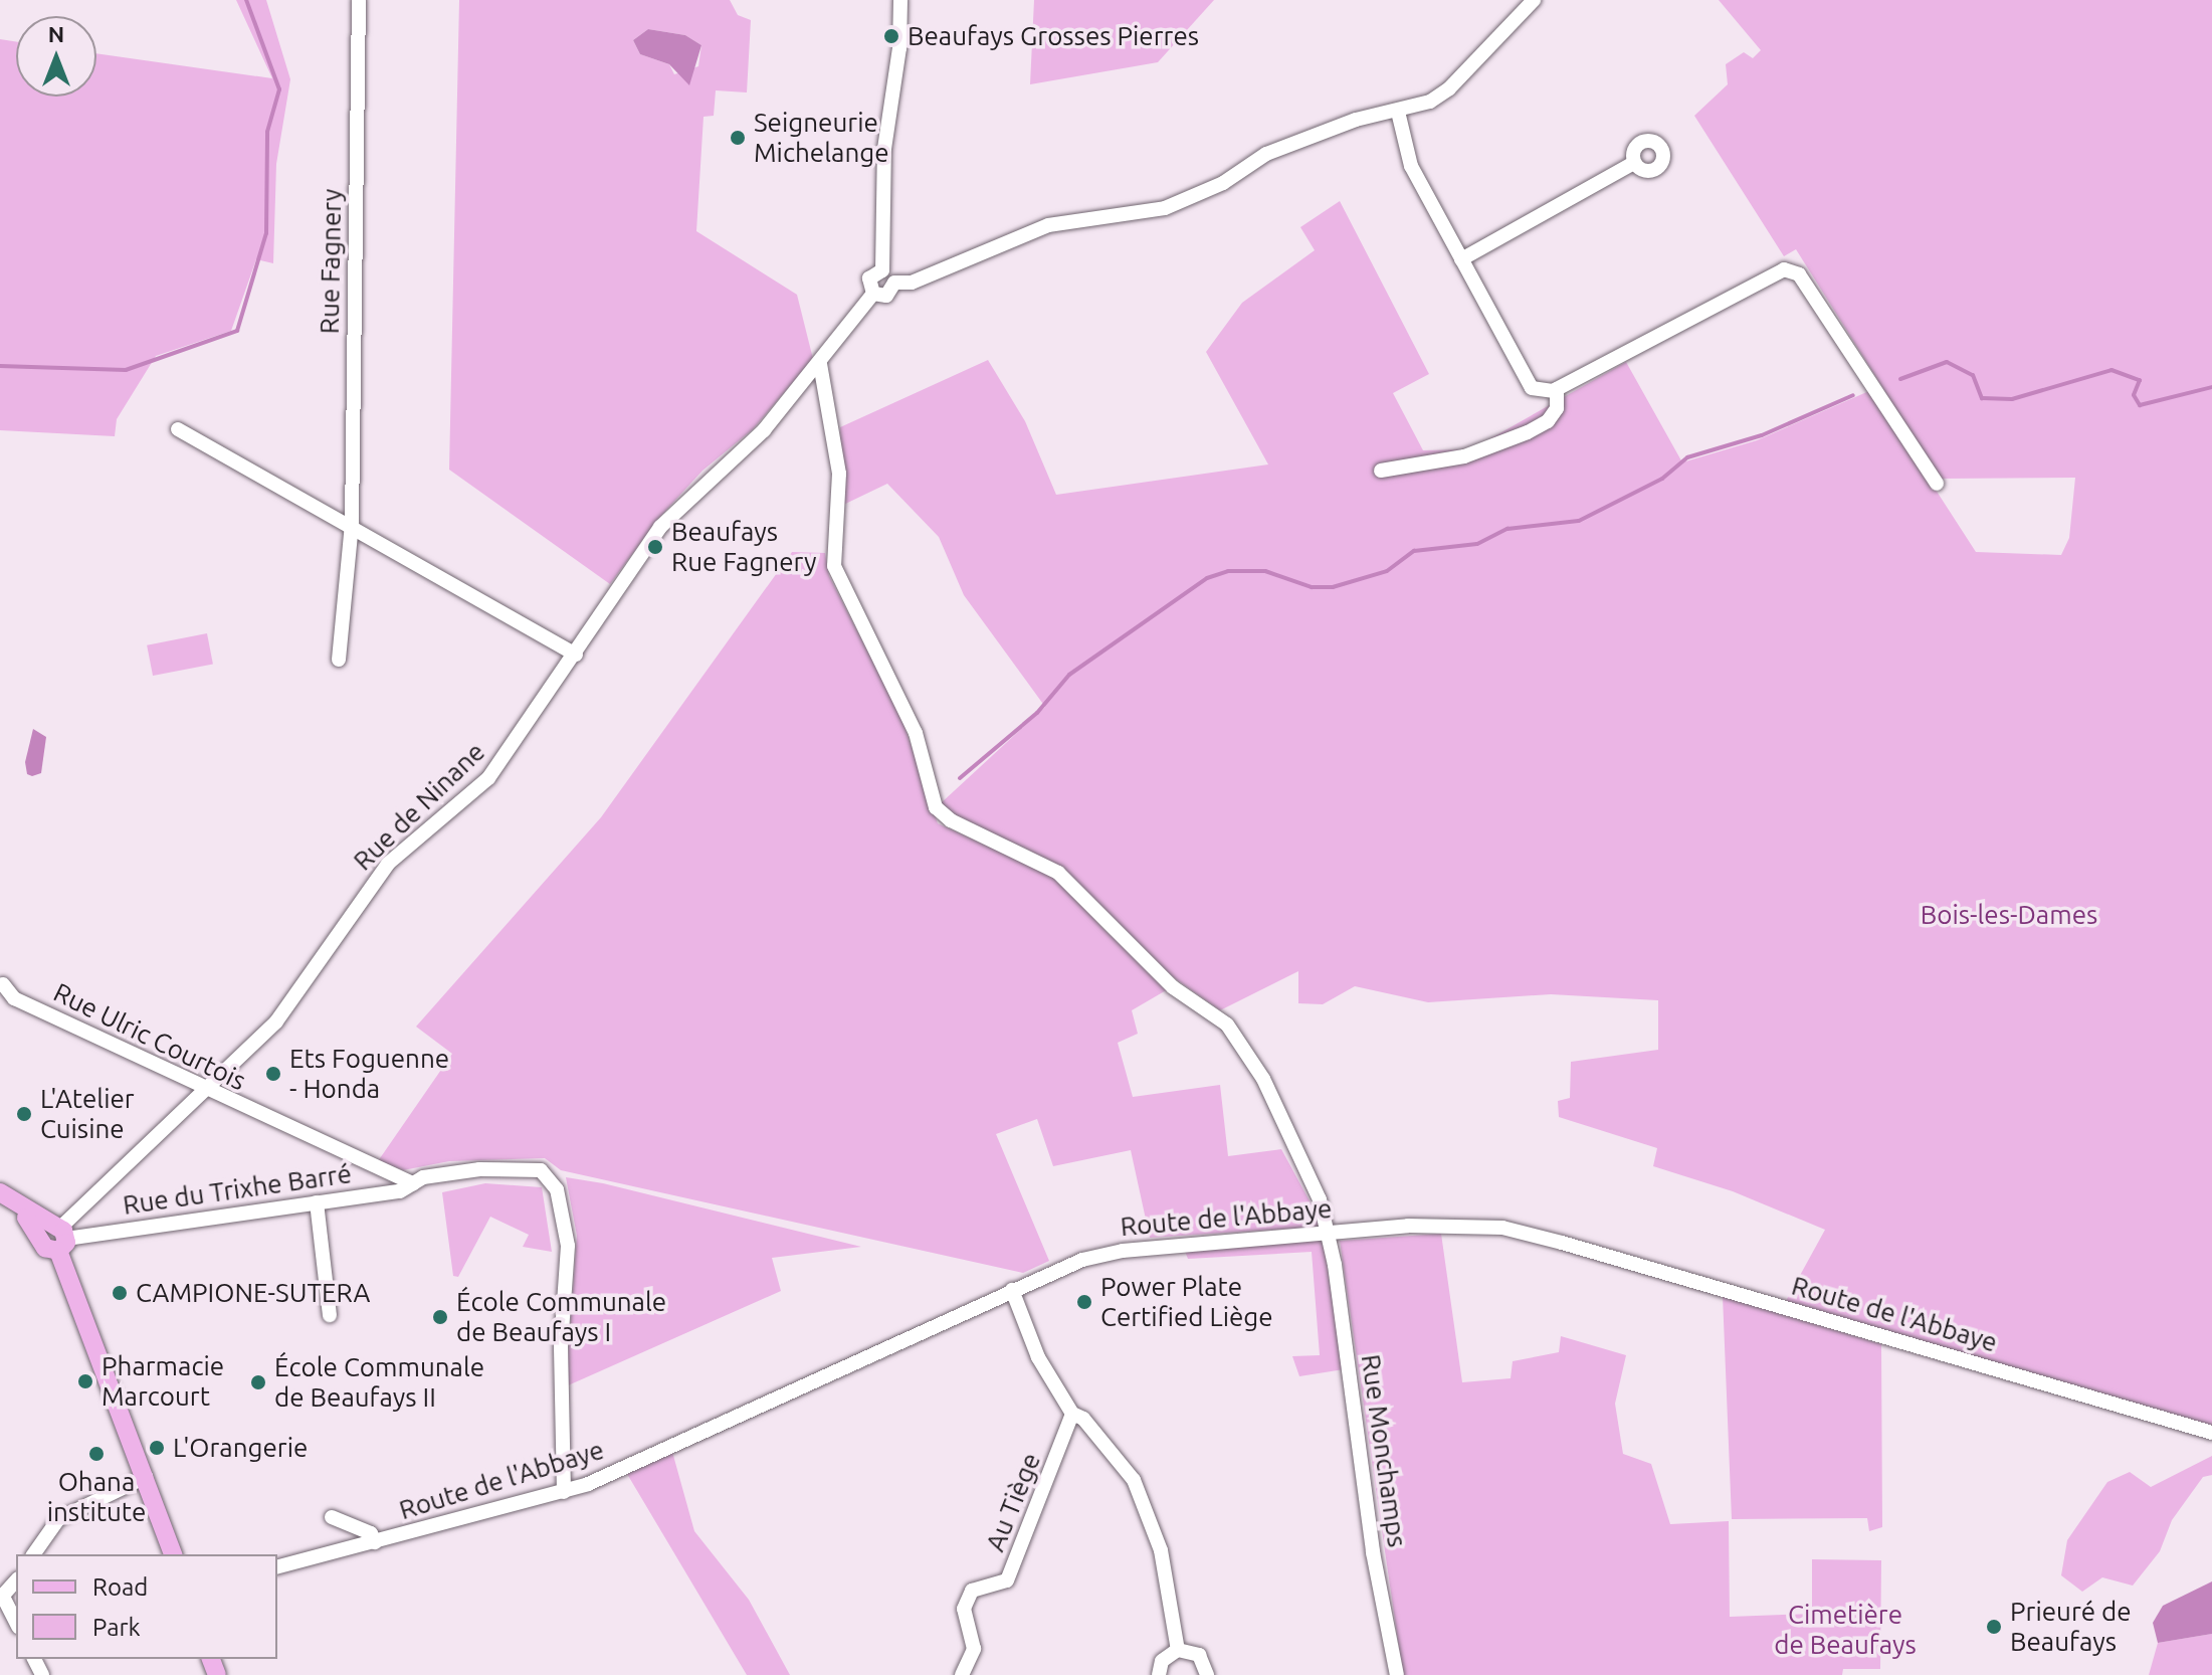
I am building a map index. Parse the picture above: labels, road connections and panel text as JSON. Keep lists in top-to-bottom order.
{
  "streets": {
    "street": [
      "Rue Fagnery",
      "Rue de Ninane",
      "Rue Ulric Courtois",
      "Rue du Trixhe Barré",
      "Route de l'Abbaye",
      "Rue Monchamps",
      "Au Tiège"
    ]
  },
  "crossings": [
    ["Rue de Ninane", "Rue Ulric Courtois"],
    ["Rue de Ninane", "Rue du Trixhe Barré"],
    ["Rue de Ninane", "Rue Monchamps"],
    ["Rue Ulric Courtois", "Rue du Trixhe Barré"],
    ["Rue du Trixhe Barré", "Route de l'Abbaye"],
    ["Route de l'Abbaye", "Rue Monchamps"]
  ],
  "parks": ["Bois-les-Dames", "Cimetière de Beaufays"],
  "places": [
    "Beaufays Grosses Pierres",
    "Seigneurie Michelange",
    "Beaufays Rue Fagnery",
    "Ets Foguenne - Honda",
    "L'Atelier Cuisine",
    "CAMPIONE-SUTERA",
    "Power Plate Certified Liège",
    "École Communale de Beaufays I",
    "Pharmacie Marcourt",
    "École Communale de Beaufays II",
    "L'Orangerie",
    "Ohana institute",
    "Prieuré de Beaufays"
  ],
  "legend": ["Road", "Park"],
  "north": "top"
}
